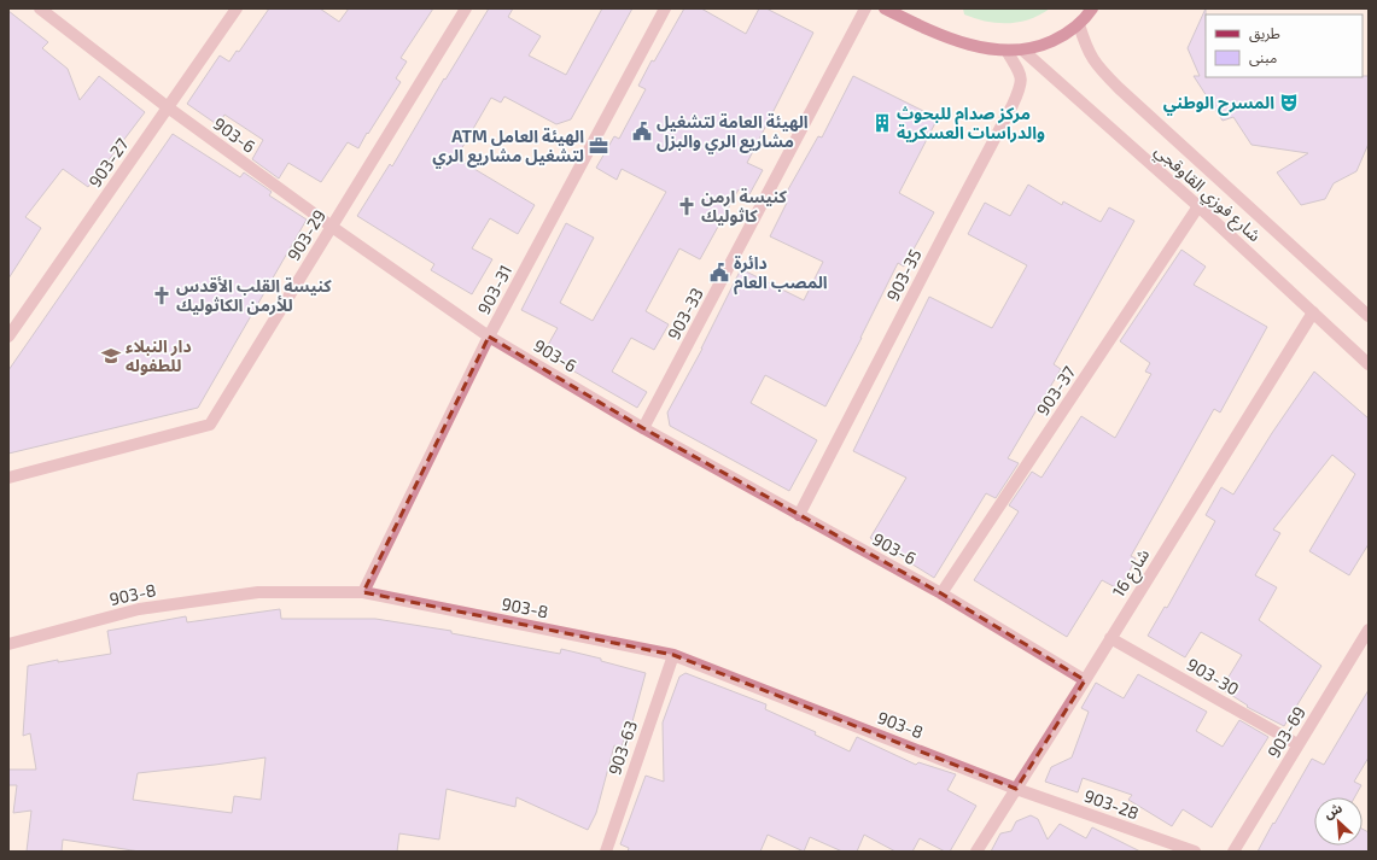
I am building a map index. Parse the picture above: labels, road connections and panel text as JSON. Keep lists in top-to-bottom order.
{
  "streets": {
    "street": [
      "903-6",
      "903-27",
      "شارع فوزي القاوقجي",
      "903-29",
      "903-35",
      "903-31",
      "903-33",
      "903-37",
      "شارع 16",
      "903-8",
      "903-30",
      "903-69",
      "903-63",
      "903-28"
    ]
  },
  "crossings": [
    ["903-6", "903-27"],
    ["903-6", "903-29"],
    ["903-6", "903-35"],
    ["903-6", "903-31"],
    ["903-6", "903-33"],
    ["903-6", "903-37"],
    ["903-6", "شارع 16"],
    ["شارع فوزي القاوقجي", "903-37"],
    ["شارع فوزي القاوقجي", "شارع 16"],
    ["903-31", "903-8"],
    ["شارع 16", "903-8"],
    ["شارع 16", "903-30"],
    ["شارع 16", "903-28"],
    ["903-8", "903-63"],
    ["903-8", "903-28"],
    ["903-30", "903-69"]
  ],
  "places": {
    "theatre": ["المسرح الوطني"],
    "building": ["مركز صدام للبحوث والدراسات العسكرية"],
    "public building": ["الهيئة العامة لتشغيل مشاريع الري والبزل", "دائرة المصب العام"],
    "office": ["ATM الهيئة العامل لتشغيل مشاريع الري"],
    "church": ["كنيسة ارمن كاثوليك", "كنيسة القلب الأقدس للأرمن الكاثوليك"],
    "school or university": ["دار النبلاء للطفوله"]
  },
  "legend": ["طريق", "مبنى"],
  "north": "top left"
}
